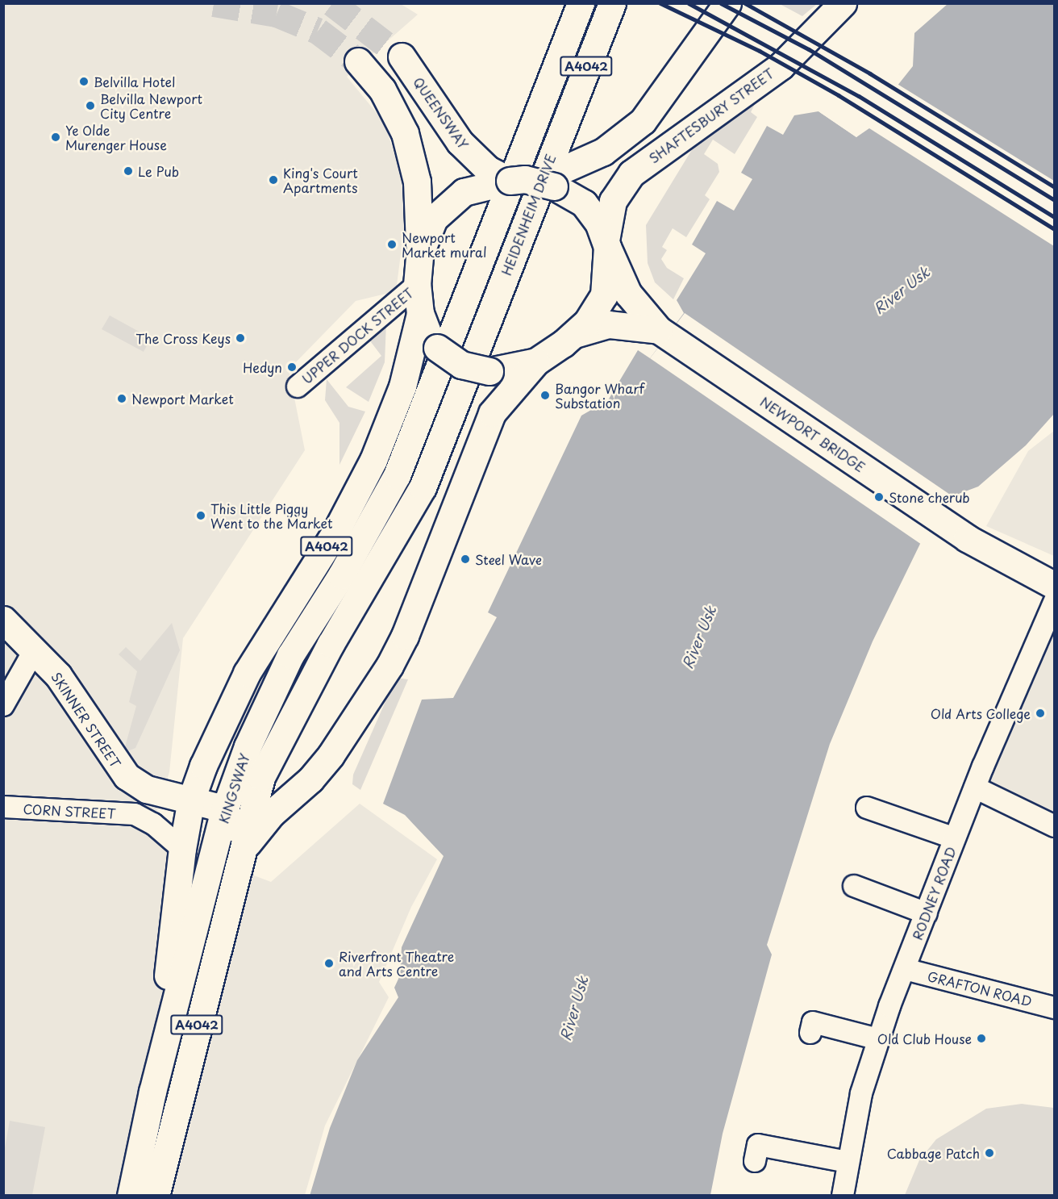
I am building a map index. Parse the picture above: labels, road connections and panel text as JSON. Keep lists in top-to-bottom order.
{
  "streets": {
    "main road": [
      "A4042",
      "QUEENSWAY",
      "SHAFTESBURY STREET",
      "HEIDENHEIM DRIVE",
      "NEWPORT BRIDGE",
      "SKINNER STREET",
      "KINGSWAY"
    ],
    "street": [
      "UPPER DOCK STREET",
      "CORN STREET",
      "RODNEY ROAD",
      "GRAFTON ROAD"
    ]
  },
  "crossings": [
    ["A4042", "KINGSWAY"],
    ["A4042", "CORN STREET"],
    ["SHAFTESBURY STREET", "NEWPORT BRIDGE"],
    ["HEIDENHEIM DRIVE", "KINGSWAY"],
    ["SKINNER STREET", "CORN STREET"],
    ["RODNEY ROAD", "GRAFTON ROAD"]
  ],
  "water": ["River Usk"],
  "places": [
    "Belvilla Hotel",
    "Belvilla Newport City Centre",
    "Ye Olde Murenger House",
    "Le Pub",
    "King's Court Apartments",
    "Newport Market mural",
    "The Cross Keys",
    "Hedyn",
    "Bangor Wharf Substation",
    "Newport Market",
    "Stone cherub",
    "This Little Piggy Went to the Market",
    "Steel Wave",
    "Old Arts College",
    "Riverfront Theatre and Arts Centre",
    "Old Club House",
    "Cabbage Patch"
  ]
}
